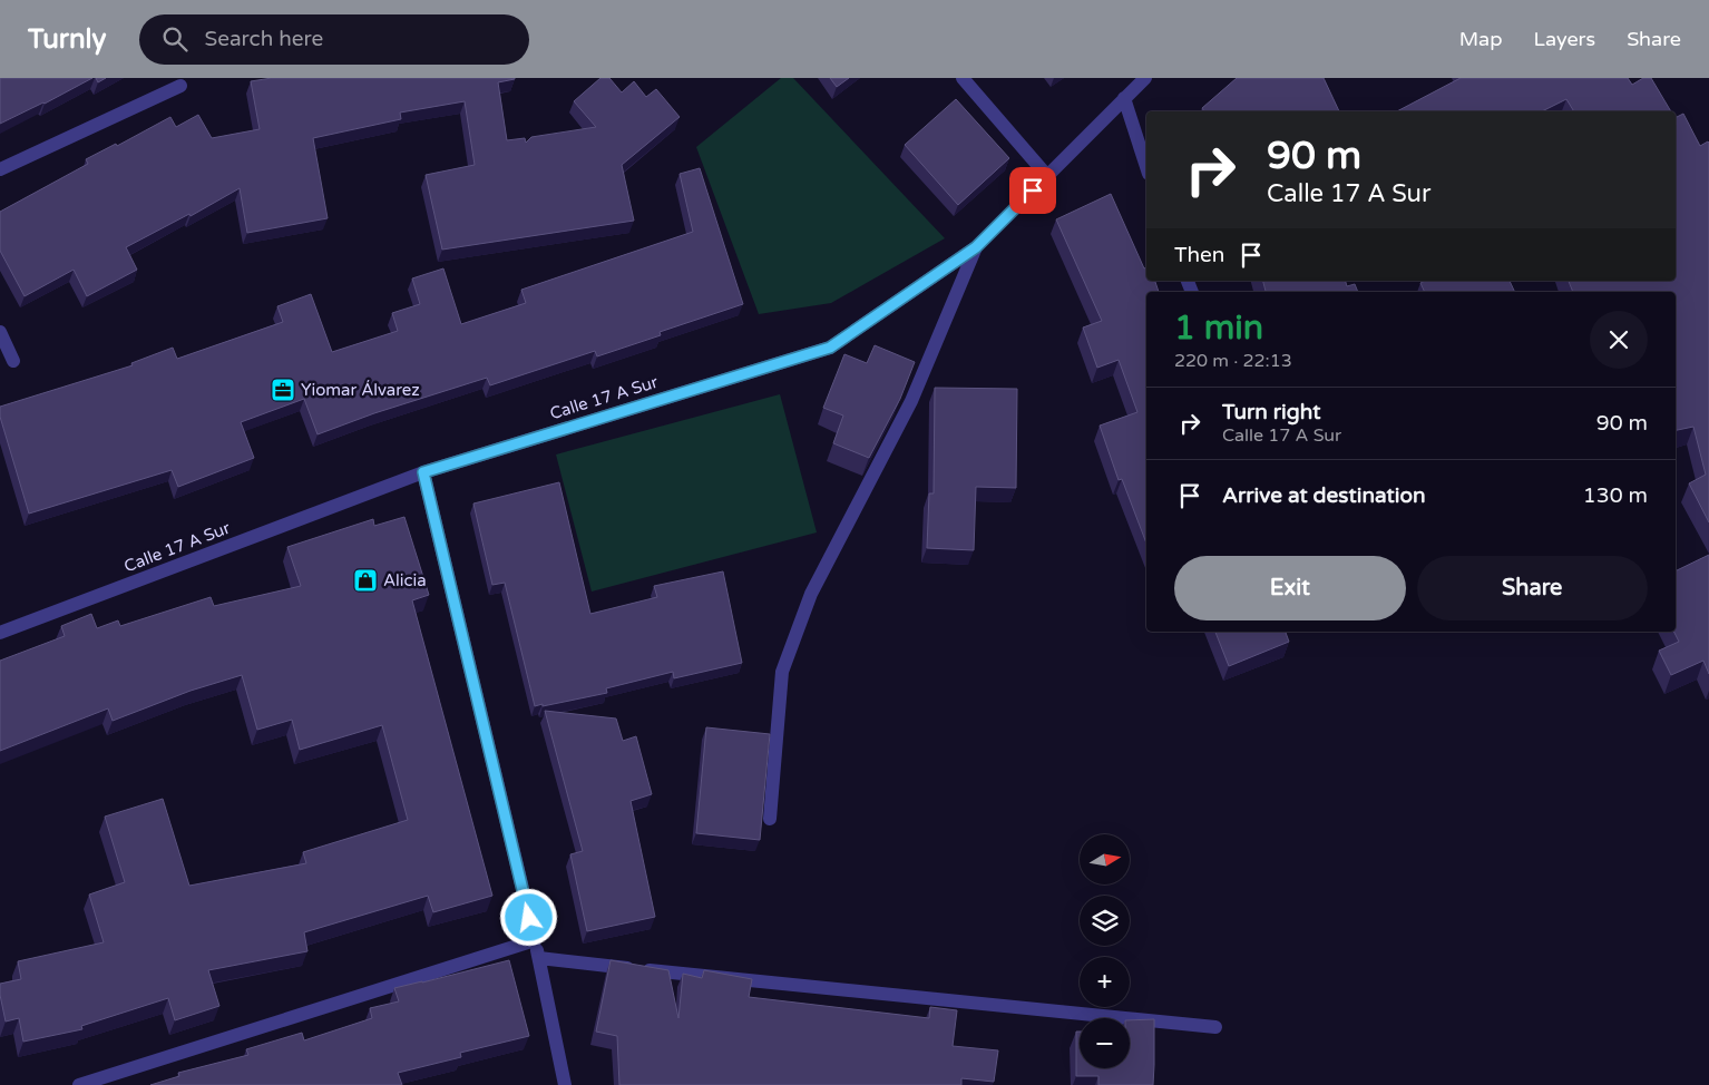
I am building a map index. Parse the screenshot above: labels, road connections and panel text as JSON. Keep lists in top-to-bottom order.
{
  "streets": {
    "street": ["Calle 17 A Sur"]
  },
  "places": {
    "office": ["Yiomar Álvarez"],
    "shop": ["Alicia"]
  },
  "north": "right",
  "page": {
    "header": "Turnly",
    "search": "Search here",
    "nav": ["Map", "Layers", "Share"],
    "turn": ["90 m", "Calle 17 A Sur"],
    "then": "Then",
    "heading": ["1 min", "220 m · 22:13"],
    "list": [
      {
        "name": "Turn right",
        "note": "Calle 17 A Sur",
        "value": "90 m"
      },
      {
        "name": "Arrive at destination",
        "value": "130 m"
      }
    ],
    "buttons": ["Exit", "Share"],
    "map_buttons": ["+", "−"]
  }
}
